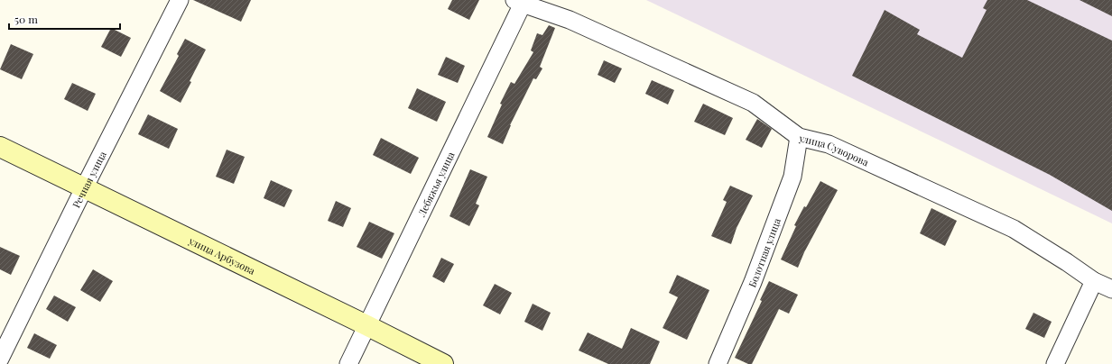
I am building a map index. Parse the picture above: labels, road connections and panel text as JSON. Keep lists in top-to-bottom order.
{
  "streets": {
    "street": [
      "улица Суворова",
      "Речная улица",
      "Лебяжья улица",
      "Болотная улица",
      "улица Арбузова"
    ]
  },
  "crossings": [
    ["улица Суворова", "Лебяжья улица"],
    ["улица Суворова", "Болотная улица"],
    ["Речная улица", "улица Арбузова"],
    ["Лебяжья улица", "улица Арбузова"]
  ],
  "scale_bar": "50 m"
}
